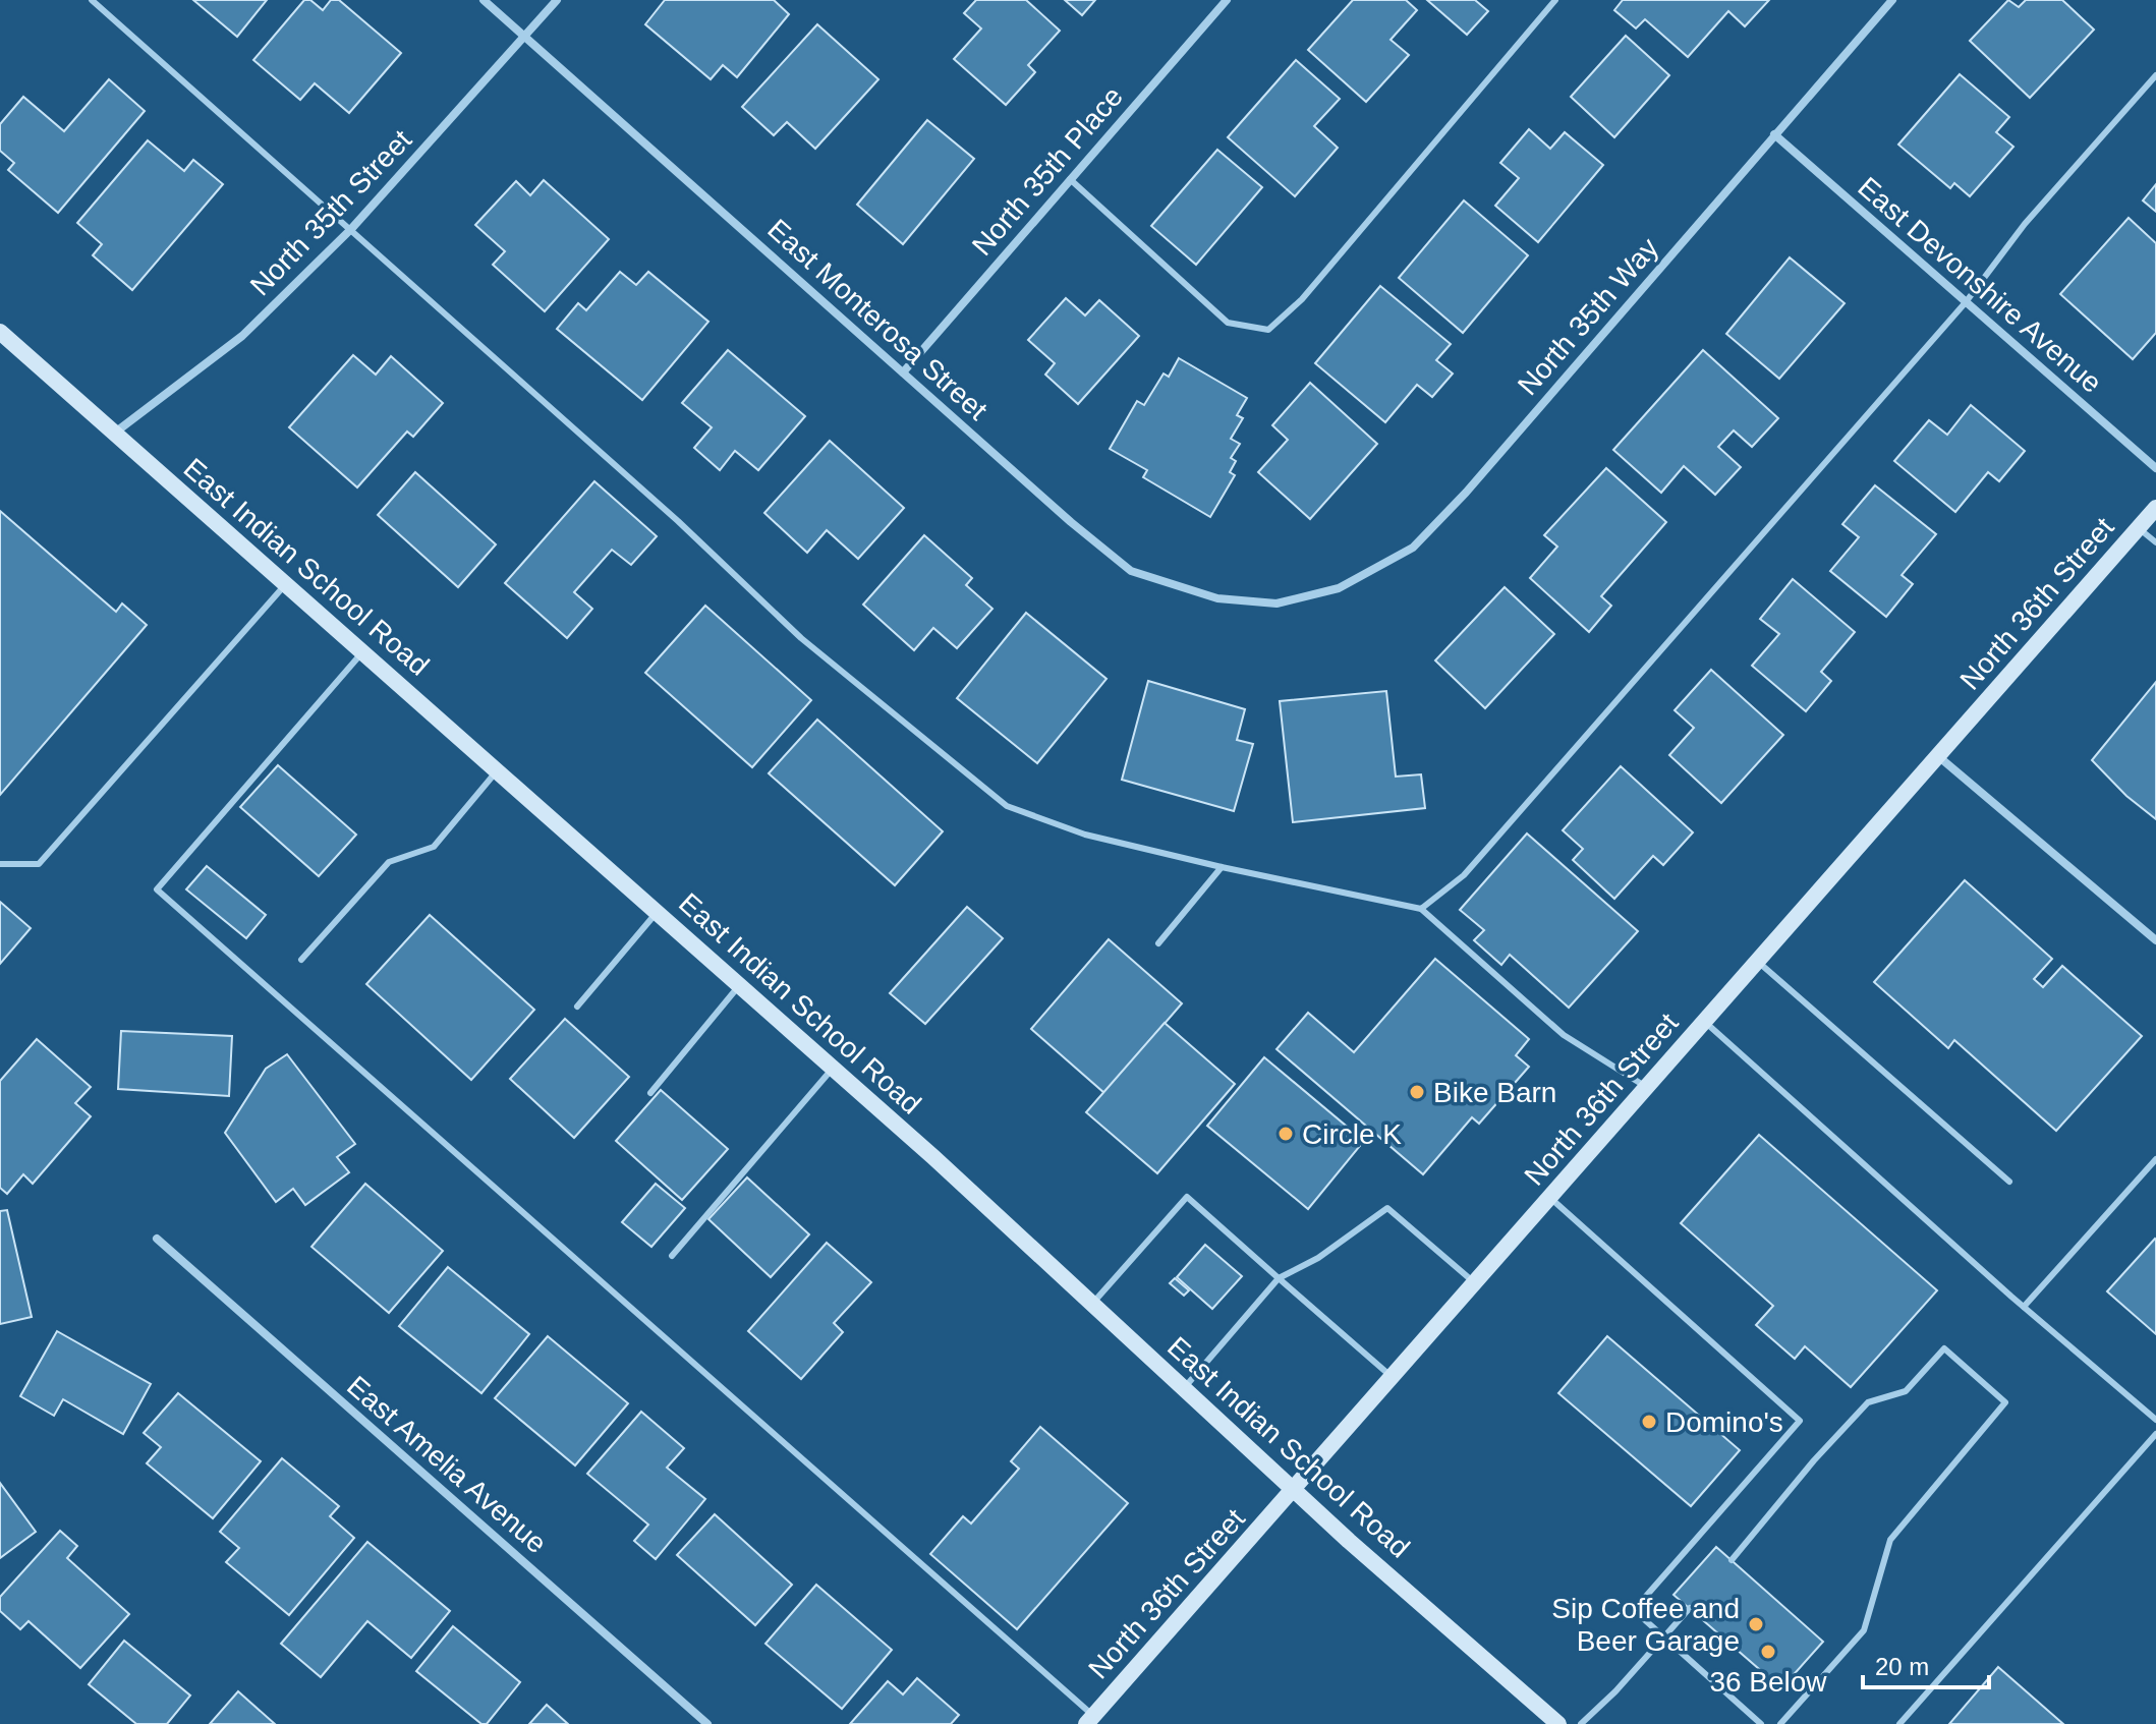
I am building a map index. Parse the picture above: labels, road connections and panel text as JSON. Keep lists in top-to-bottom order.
{
  "streets": {
    "main road": ["East Indian School Road", "North 36th Street"],
    "street": [
      "North 35th Place",
      "North 35th Street",
      "East Devonshire Avenue",
      "North 35th Way",
      "East Monterosa Street",
      "East Amelia Avenue"
    ]
  },
  "crossings": [
    ["North 35th Place", "East Monterosa Street"],
    ["North 35th Street", "East Monterosa Street"],
    ["North 35th Street", "East Indian School Road"],
    ["East Devonshire Avenue", "North 35th Way"],
    ["North 35th Way", "East Monterosa Street"],
    ["East Indian School Road", "North 36th Street"]
  ],
  "places": [
    "Bike Barn",
    "Circle K",
    "Domino's",
    "Sip Coffee and Beer Garage",
    "36 Below"
  ],
  "scale_bar": "20 m"
}
